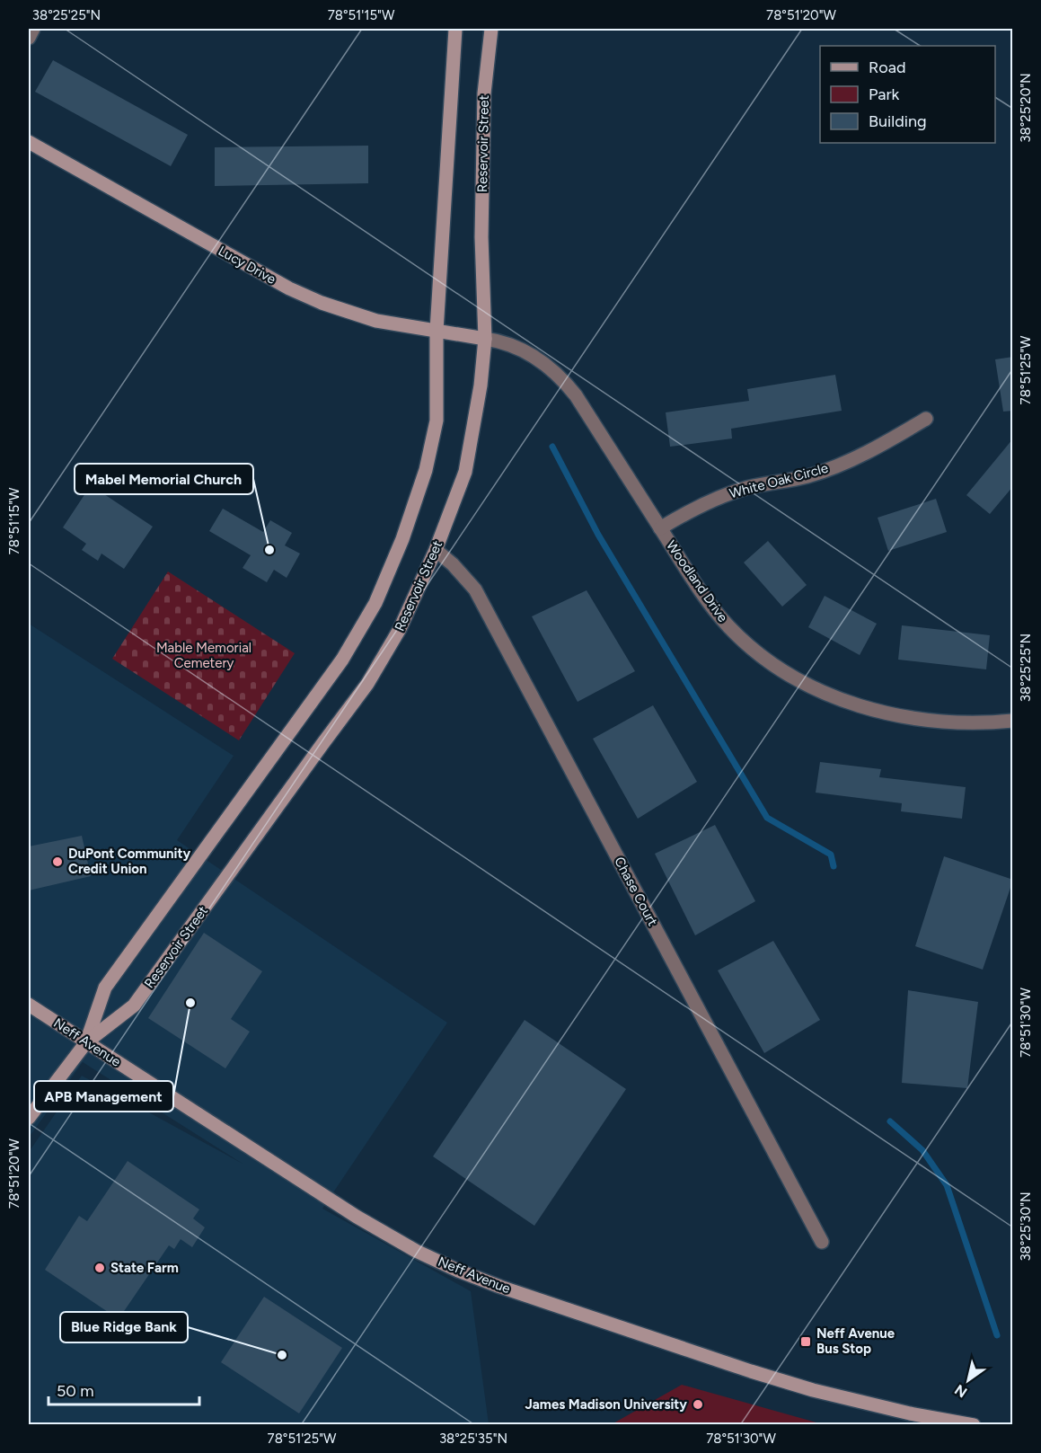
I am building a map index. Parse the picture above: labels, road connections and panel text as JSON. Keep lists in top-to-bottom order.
{
  "streets": {
    "main road": ["Reservoir Street", "Lucy Drive", "Neff Avenue"],
    "street": ["White Oak Circle", "Woodland Drive", "Chase Court"]
  },
  "crossings": [
    ["Reservoir Street", "Lucy Drive"],
    ["Reservoir Street", "Woodland Drive"],
    ["Reservoir Street", "Chase Court"],
    ["Reservoir Street", "Neff Avenue"],
    ["Lucy Drive", "Woodland Drive"],
    ["White Oak Circle", "Woodland Drive"]
  ],
  "parks": ["Mable Memorial Cemetery"],
  "places": {
    "other": [
      "Mabel Memorial Church",
      "DuPont Community Credit Union",
      "APB Management",
      "State Farm",
      "Blue Ridge Bank",
      "James Madison University"
    ],
    "transit": ["Neff Avenue Bus Stop"]
  },
  "legend": ["Road", "Park", "Building"],
  "scale_bar": "50 m",
  "north": "bottom left",
  "coordinates": [
    "38°25'25\"N",
    "78°51'15\"W",
    "78°51'20\"W",
    "38°25'20\"N",
    "78°51'25\"W",
    "78°51'30\"W",
    "38°25'30\"N",
    "38°25'35\"N"
  ]
}
